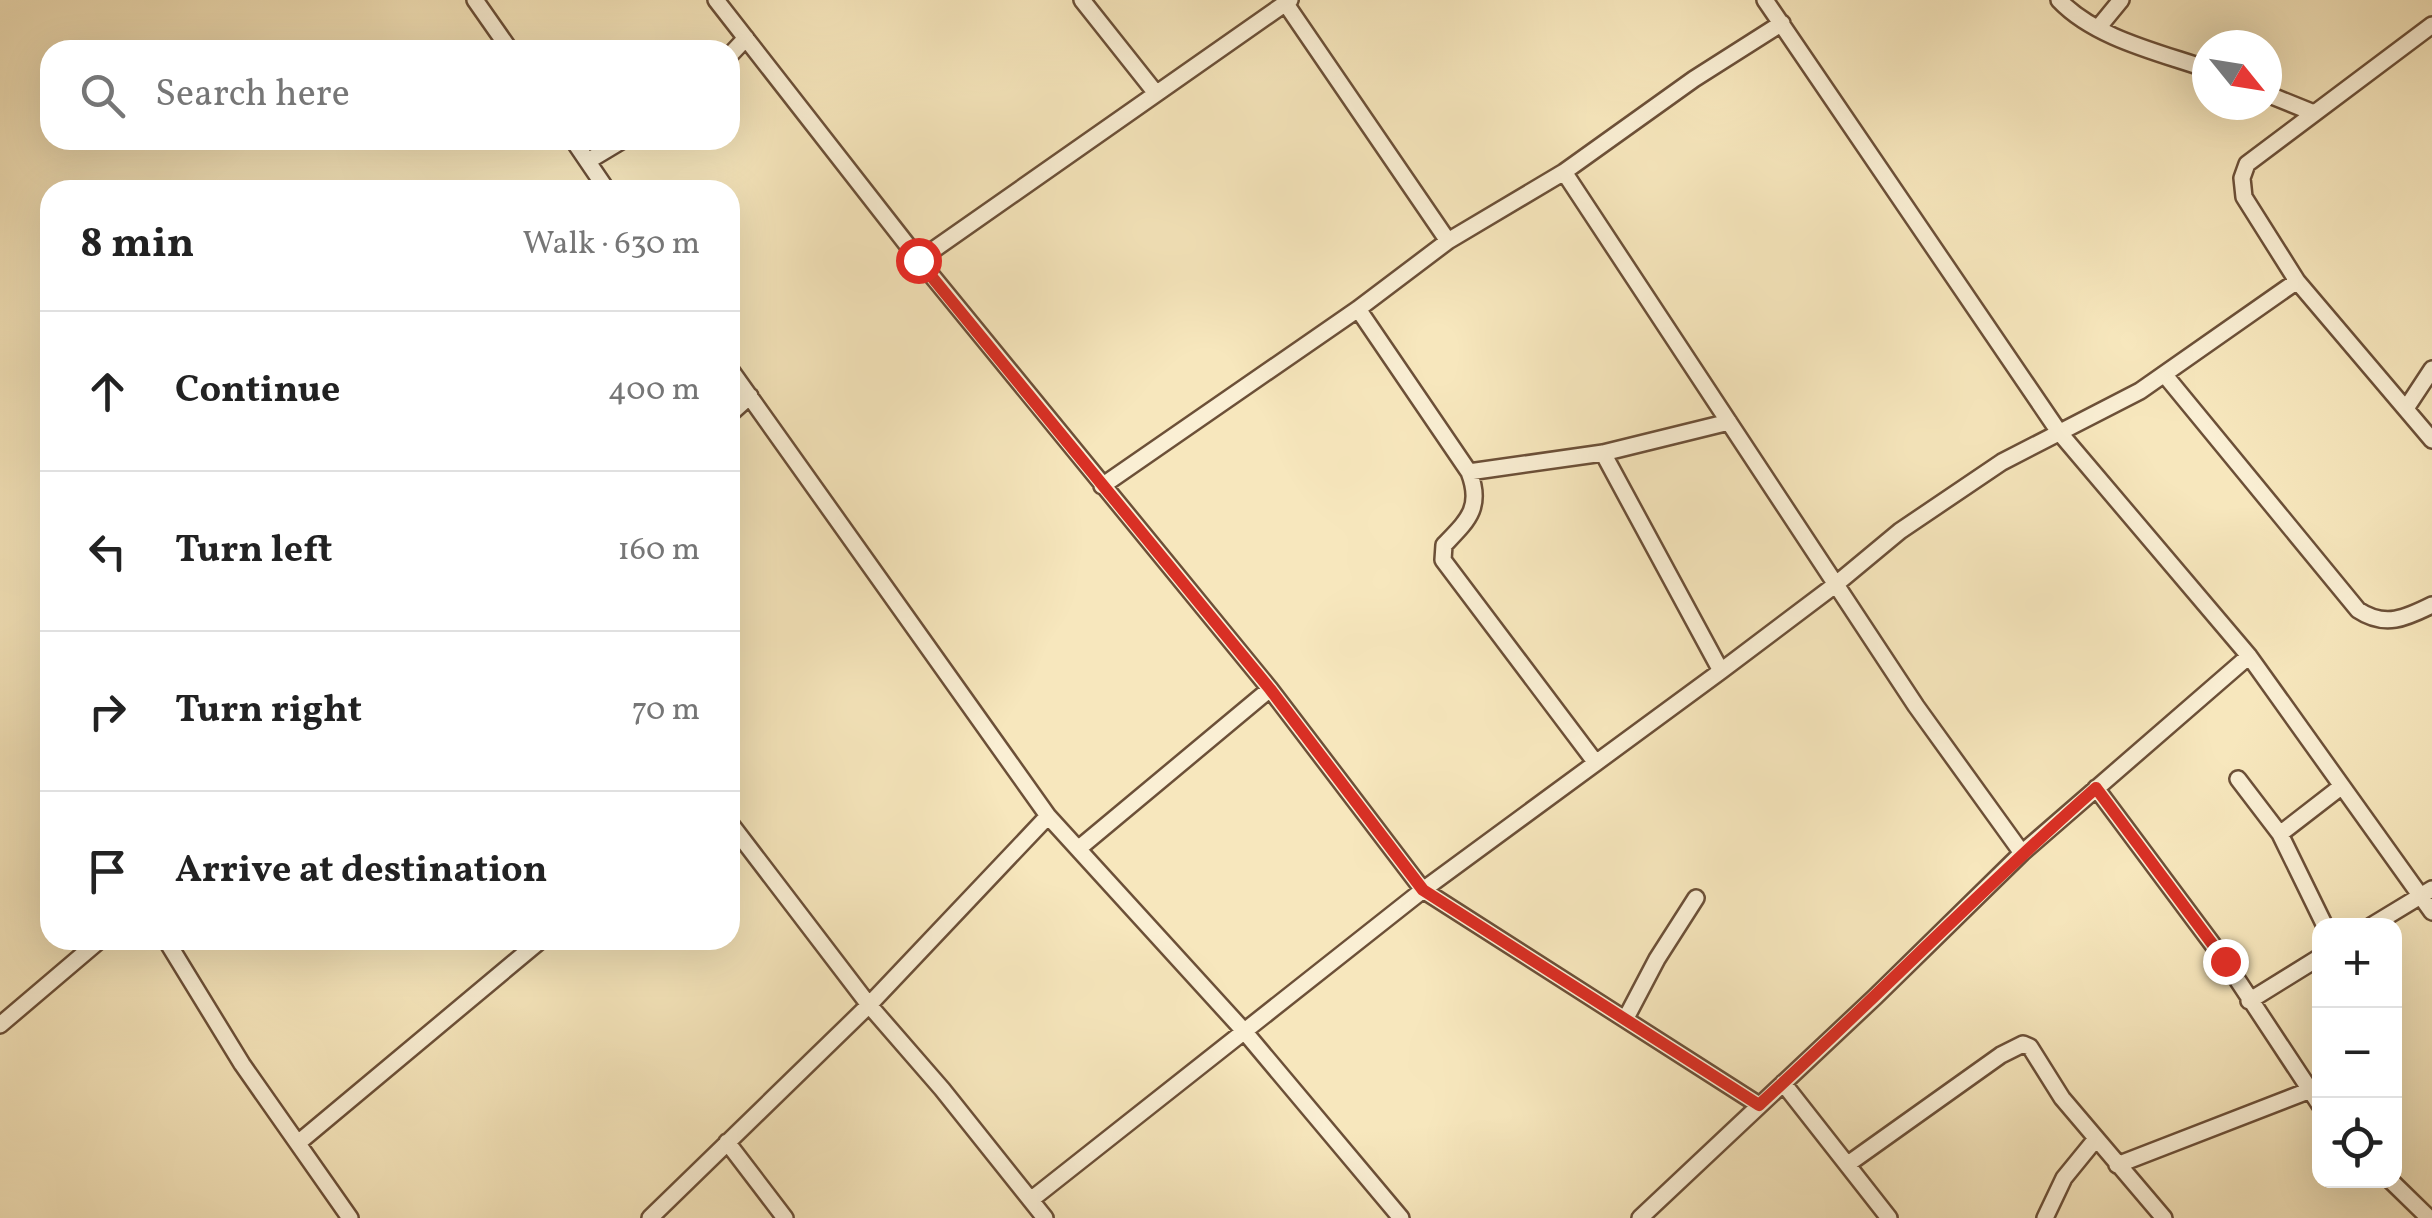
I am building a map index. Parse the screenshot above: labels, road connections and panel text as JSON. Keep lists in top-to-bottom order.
{
  "north": "bottom right",
  "page": {
    "search": "Search here",
    "heading": ["8 min", "Walk · 630 m"],
    "list": [
      ["Continue", "400 m"],
      ["Turn left", "160 m"],
      ["Turn right", "70 m"],
      "Arrive at destination"
    ],
    "map_buttons": ["+", "−"]
  }
}
